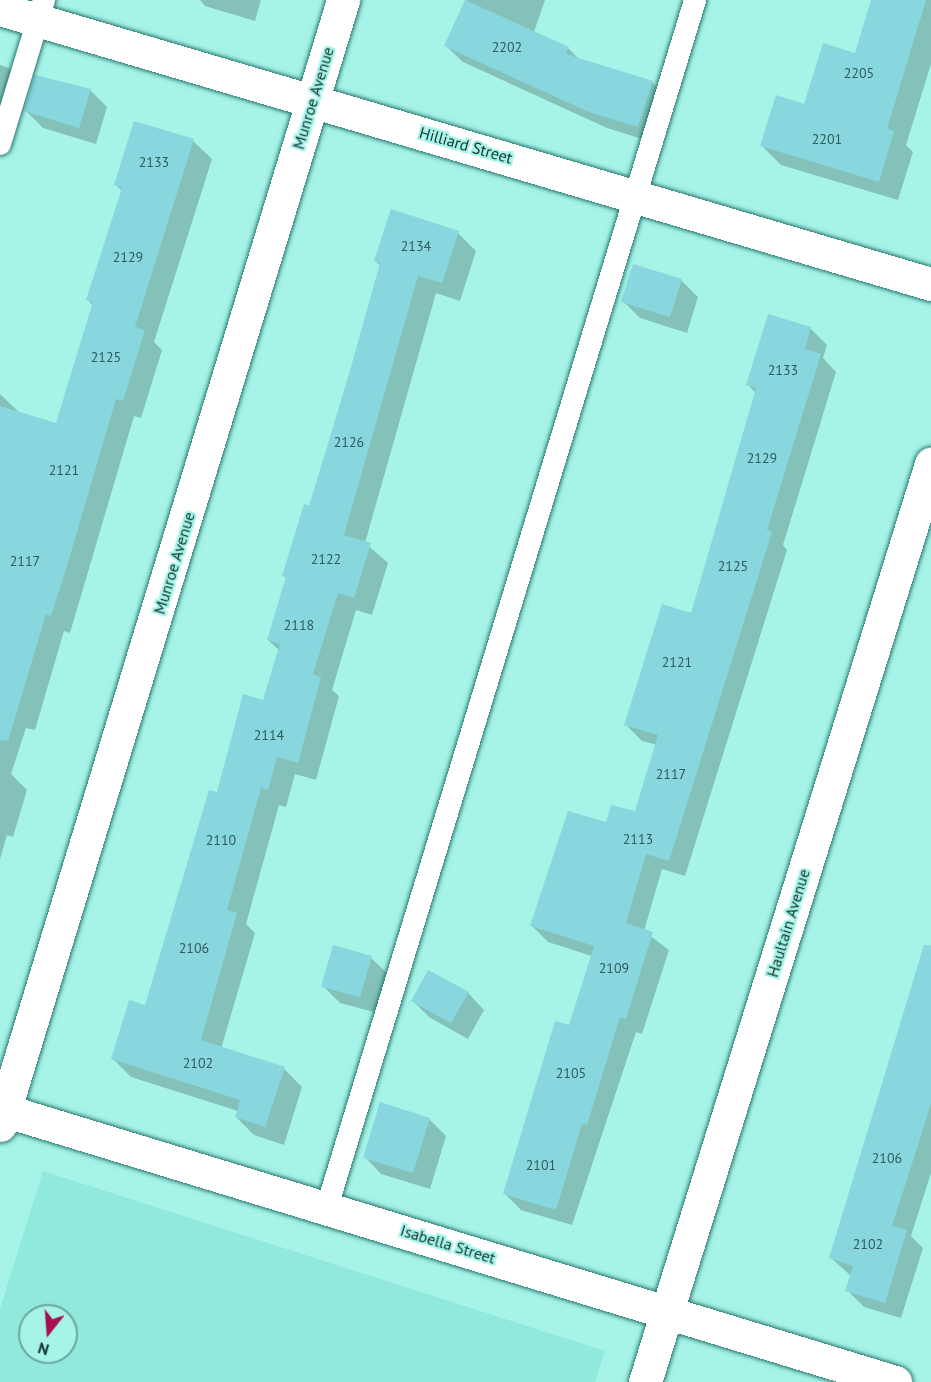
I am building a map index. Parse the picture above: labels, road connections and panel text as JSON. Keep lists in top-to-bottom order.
{
  "streets": {
    "street": [
      "Munroe Avenue",
      "Hilliard Street",
      "Haultain Avenue",
      "Isabella Street"
    ]
  },
  "crossings": [
    ["Munroe Avenue", "Hilliard Street"],
    ["Munroe Avenue", "Isabella Street"],
    ["Haultain Avenue", "Isabella Street"]
  ],
  "house_numbers": [
    "2202",
    "2205",
    "2201",
    "2133",
    "2134",
    "2129",
    "2125",
    "2133",
    "2126",
    "2129",
    "2121",
    "2122",
    "2117",
    "2125",
    "2118",
    "2121",
    "2114",
    "2117",
    "2113",
    "2110",
    "2106",
    "2109",
    "2102",
    "2105",
    "2106",
    "2101",
    "2102"
  ],
  "north": "bottom"
}
